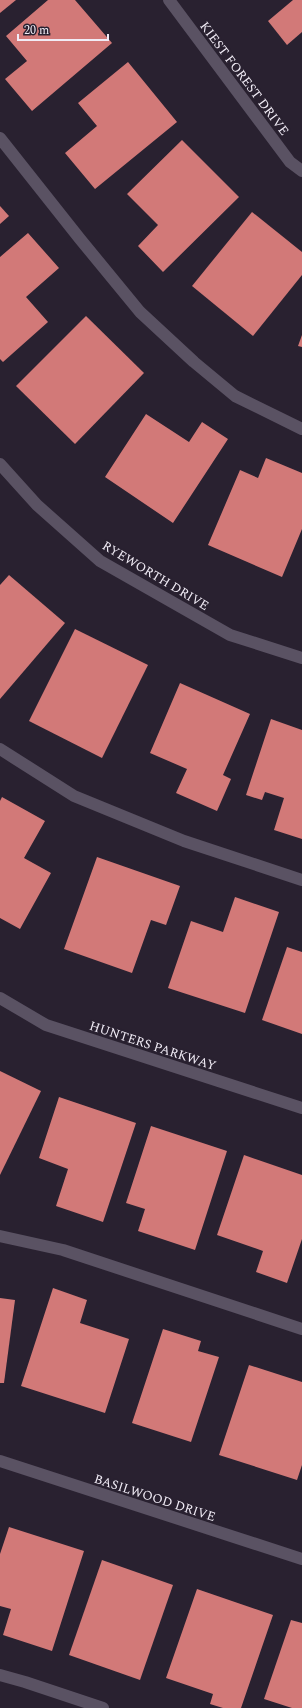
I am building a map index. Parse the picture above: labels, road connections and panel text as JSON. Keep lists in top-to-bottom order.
{
  "streets": {
    "street": [
      "KIEST FOREST DRIVE",
      "RYEWORTH DRIVE",
      "HUNTERS PARKWAY",
      "BASILWOOD DRIVE"
    ]
  },
  "scale_bar": "20 m"
}
